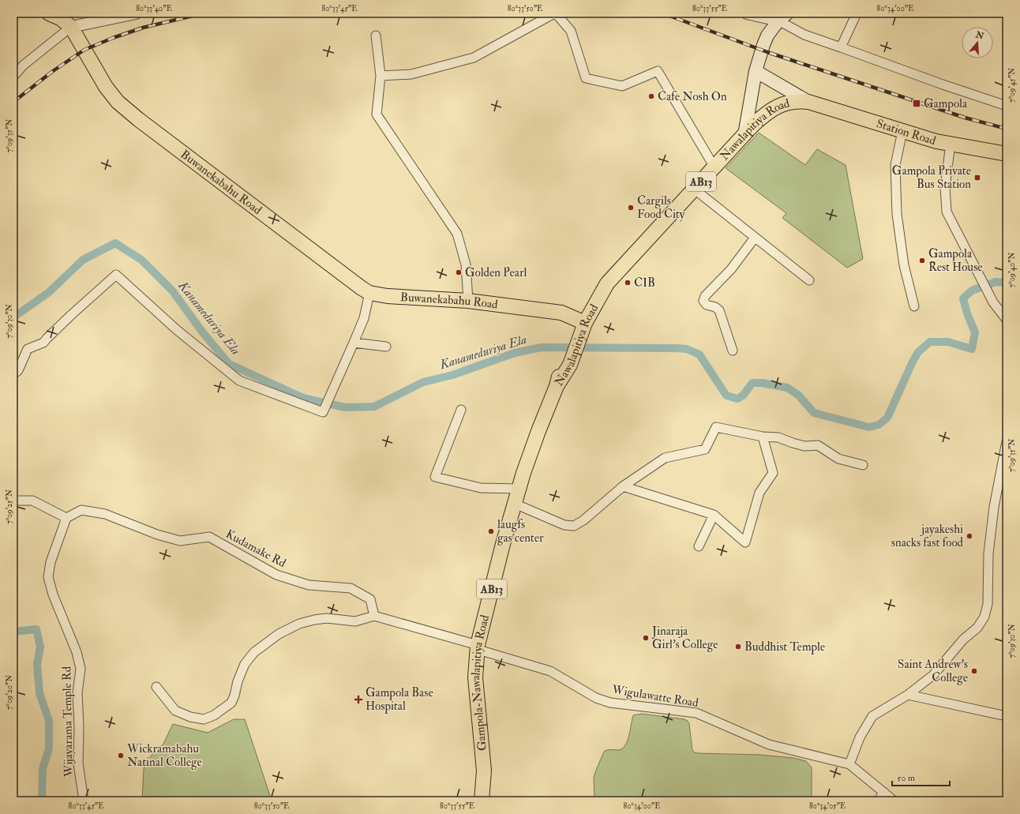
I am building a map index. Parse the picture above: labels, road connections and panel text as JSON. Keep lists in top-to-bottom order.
{
  "streets": {
    "main road": [
      "Nawalapitiya Road",
      "Station Road",
      "AB13",
      "Buwanekabahu Road",
      "Gampola-Nawalapitiya Road"
    ],
    "street": ["Kudamake Rd", "Wigulawatte Road", "Wijayarama Temple Rd"]
  },
  "crossings": [
    ["Nawalapitiya Road", "Station Road"],
    ["Nawalapitiya Road", "Buwanekabahu Road"],
    ["Nawalapitiya Road", "Gampola-Nawalapitiya Road"],
    ["Kudamake Rd", "Wijayarama Temple Rd"],
    ["Gampola-Nawalapitiya Road", "Wigulawatte Road"]
  ],
  "water": ["Kanameduriya Ela"],
  "places": {
    "other": [
      "Cafe Nosh On",
      "Cargils Food City",
      "Gampola Rest House",
      "Golden Pearl",
      "CIB",
      "laugfs gas center",
      "jayakeshi snacks fast food",
      "Jinaraja Girl's College",
      "Buddhist Temple",
      "Saint Andrew's College",
      "Wickramabahu Natinal College"
    ],
    "transit": ["Gampola", "Gampola Private Bus Station"],
    "health": ["Gampola Base Hospital"]
  },
  "scale_bar": "50 m",
  "north": "top",
  "coordinates": [
    "80°33'40\"E",
    "80°33'45\"E",
    "80°33'50\"E",
    "80°33'55\"E",
    "80°34'00\"E",
    "7°09'45\"N",
    "7°09'35\"N",
    "7°09'40\"N",
    "7°09'30\"N",
    "7°09'25\"N",
    "7°09'20\"N",
    "80°34'05\"E"
  ]
}
